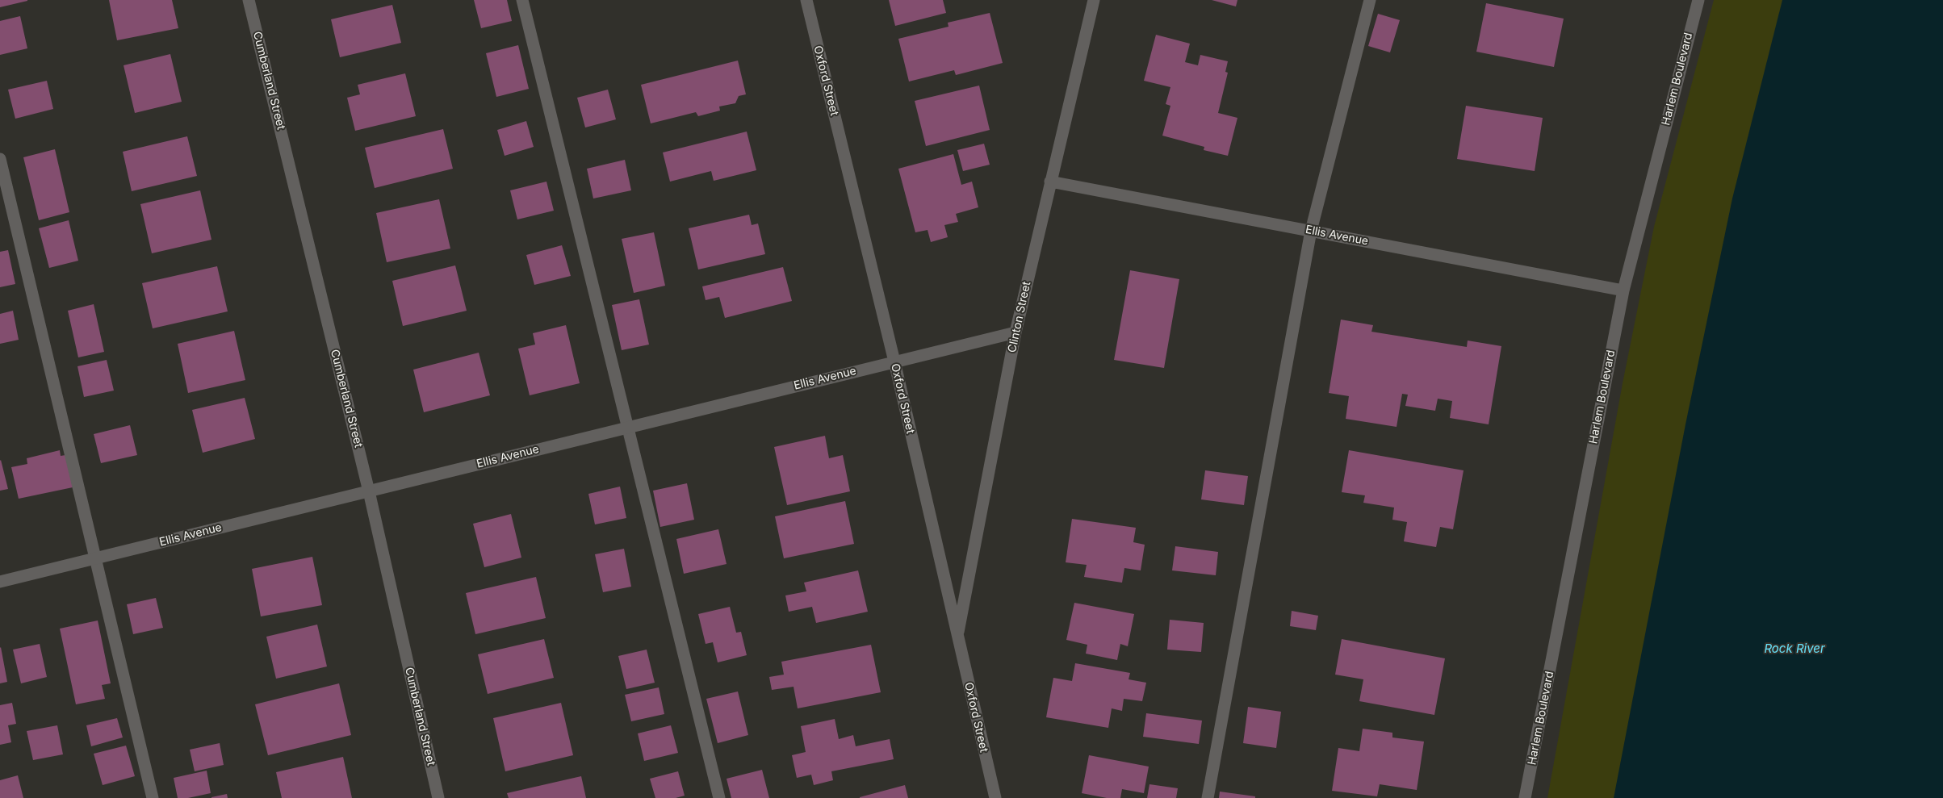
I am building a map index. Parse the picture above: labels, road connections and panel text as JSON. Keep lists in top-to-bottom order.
{
  "streets": {
    "street": [
      "Harlem Boulevard",
      "Cumberland Street",
      "Oxford Street",
      "Ellis Avenue",
      "Clinton Street"
    ]
  },
  "crossings": [
    ["Harlem Boulevard", "Ellis Avenue"],
    ["Cumberland Street", "Ellis Avenue"],
    ["Oxford Street", "Ellis Avenue"],
    ["Oxford Street", "Clinton Street"],
    ["Ellis Avenue", "Clinton Street"]
  ],
  "water": ["Rock River"]
}
